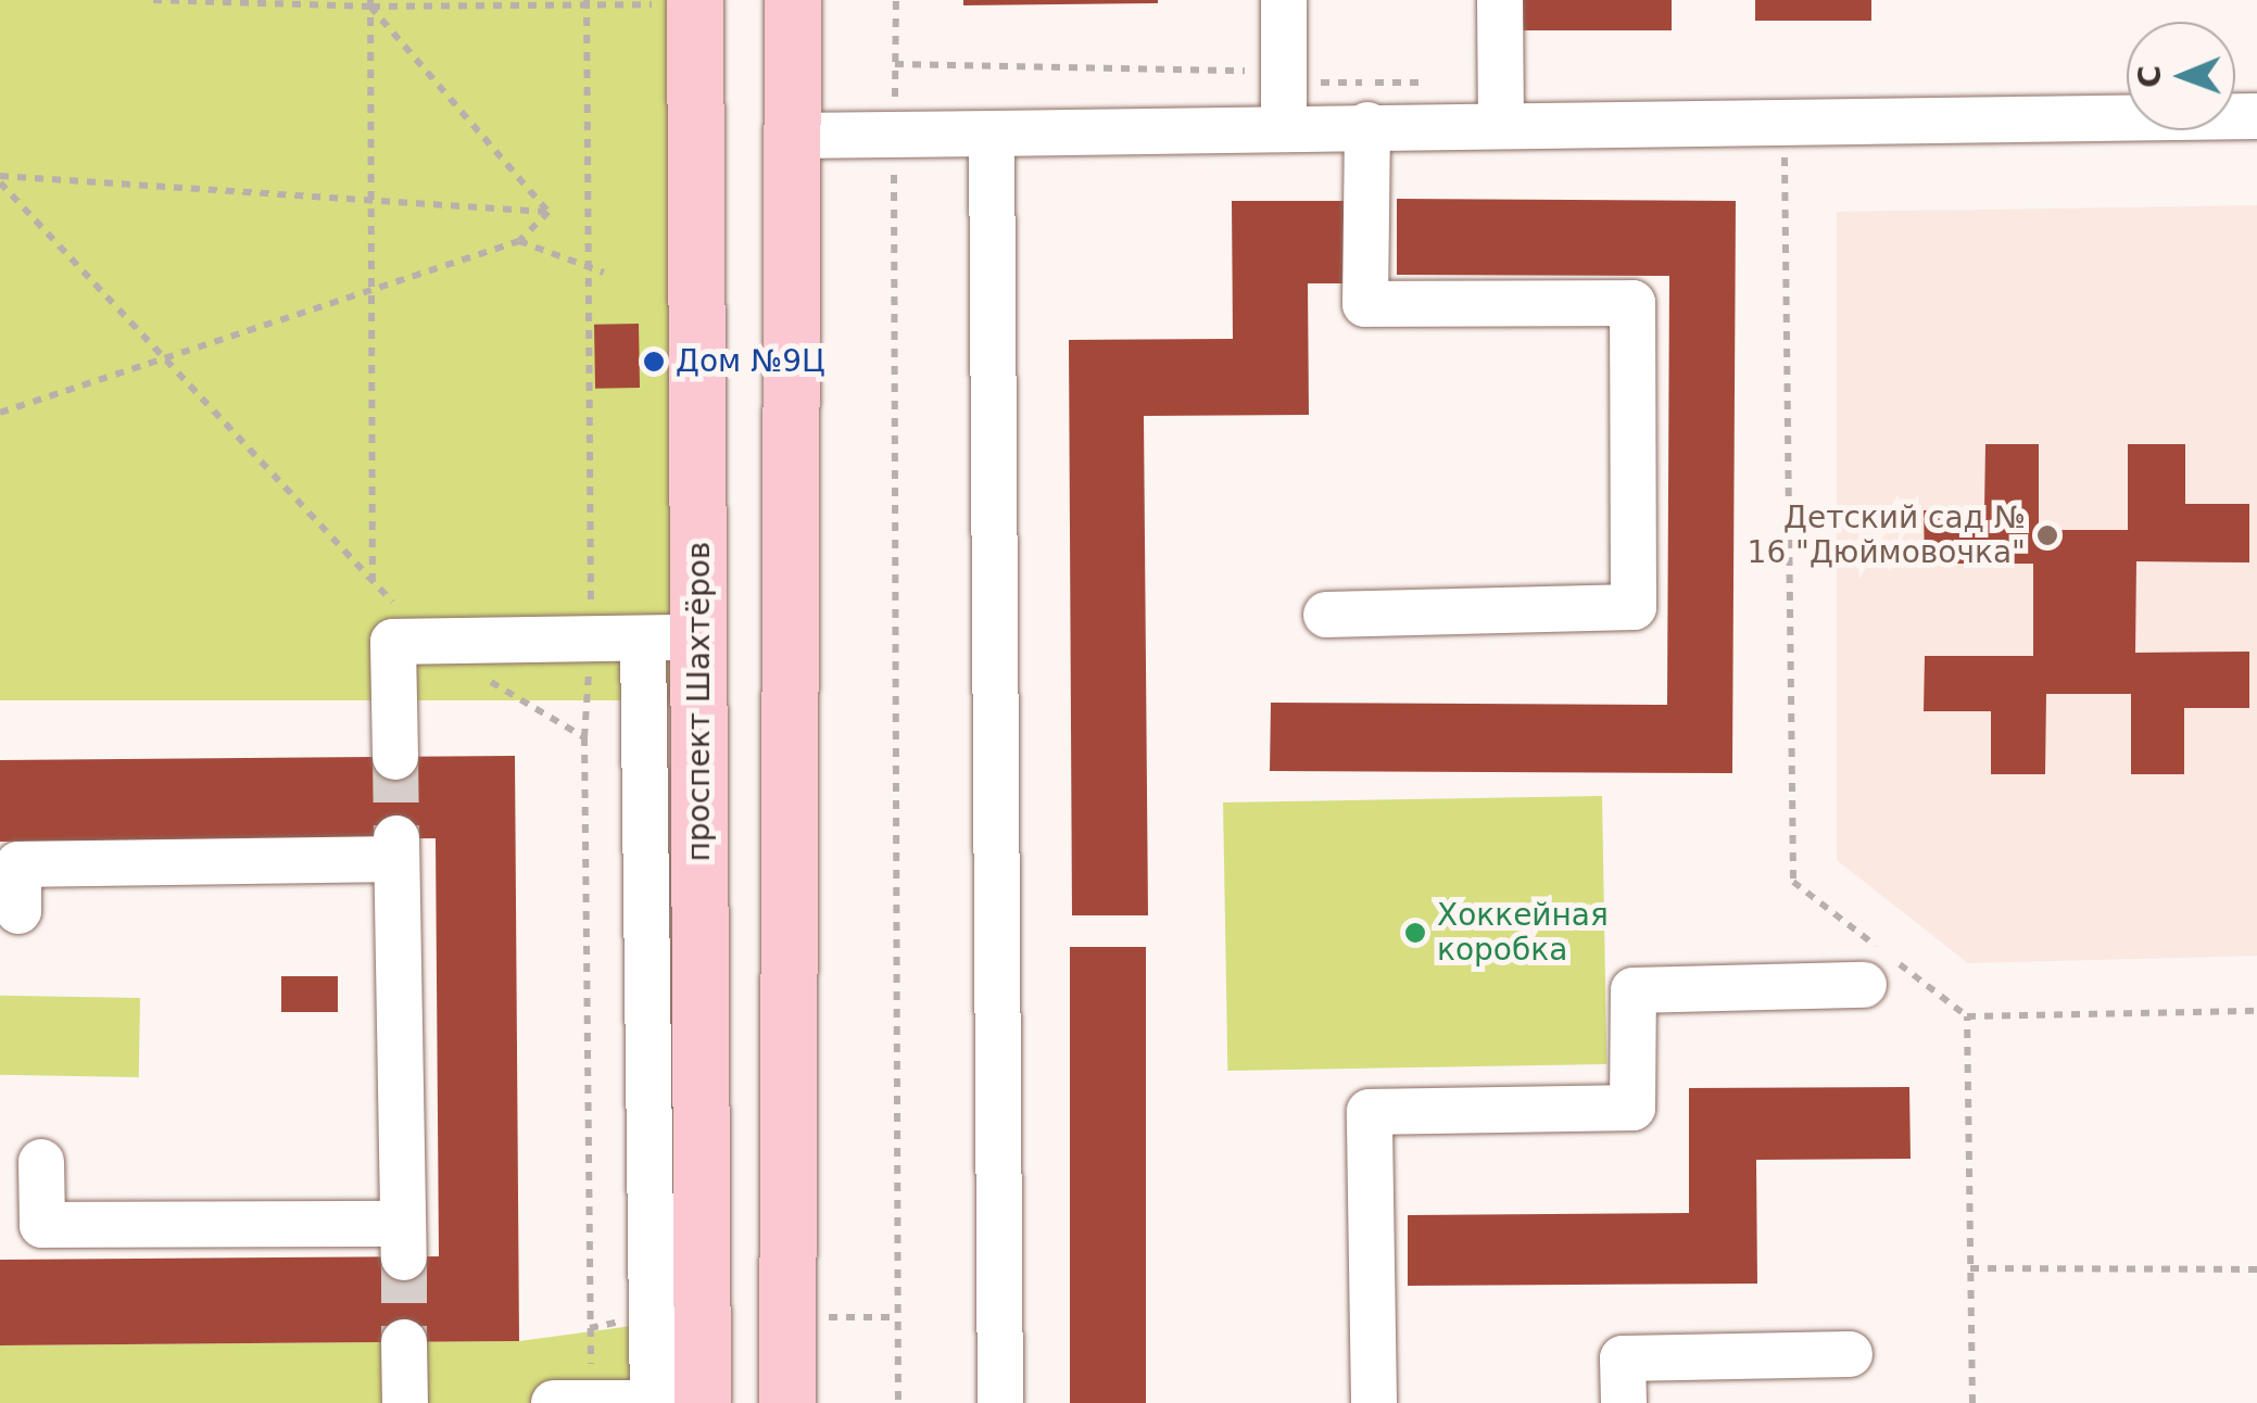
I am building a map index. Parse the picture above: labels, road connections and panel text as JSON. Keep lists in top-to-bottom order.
{
  "streets": {
    "main road": ["проспект Шахтёров"]
  },
  "places": ["Дом №9Ц", "Детский сад № 16 \"Дюймовочка\"", "Хоккейная коробка"],
  "north": "left"
}
